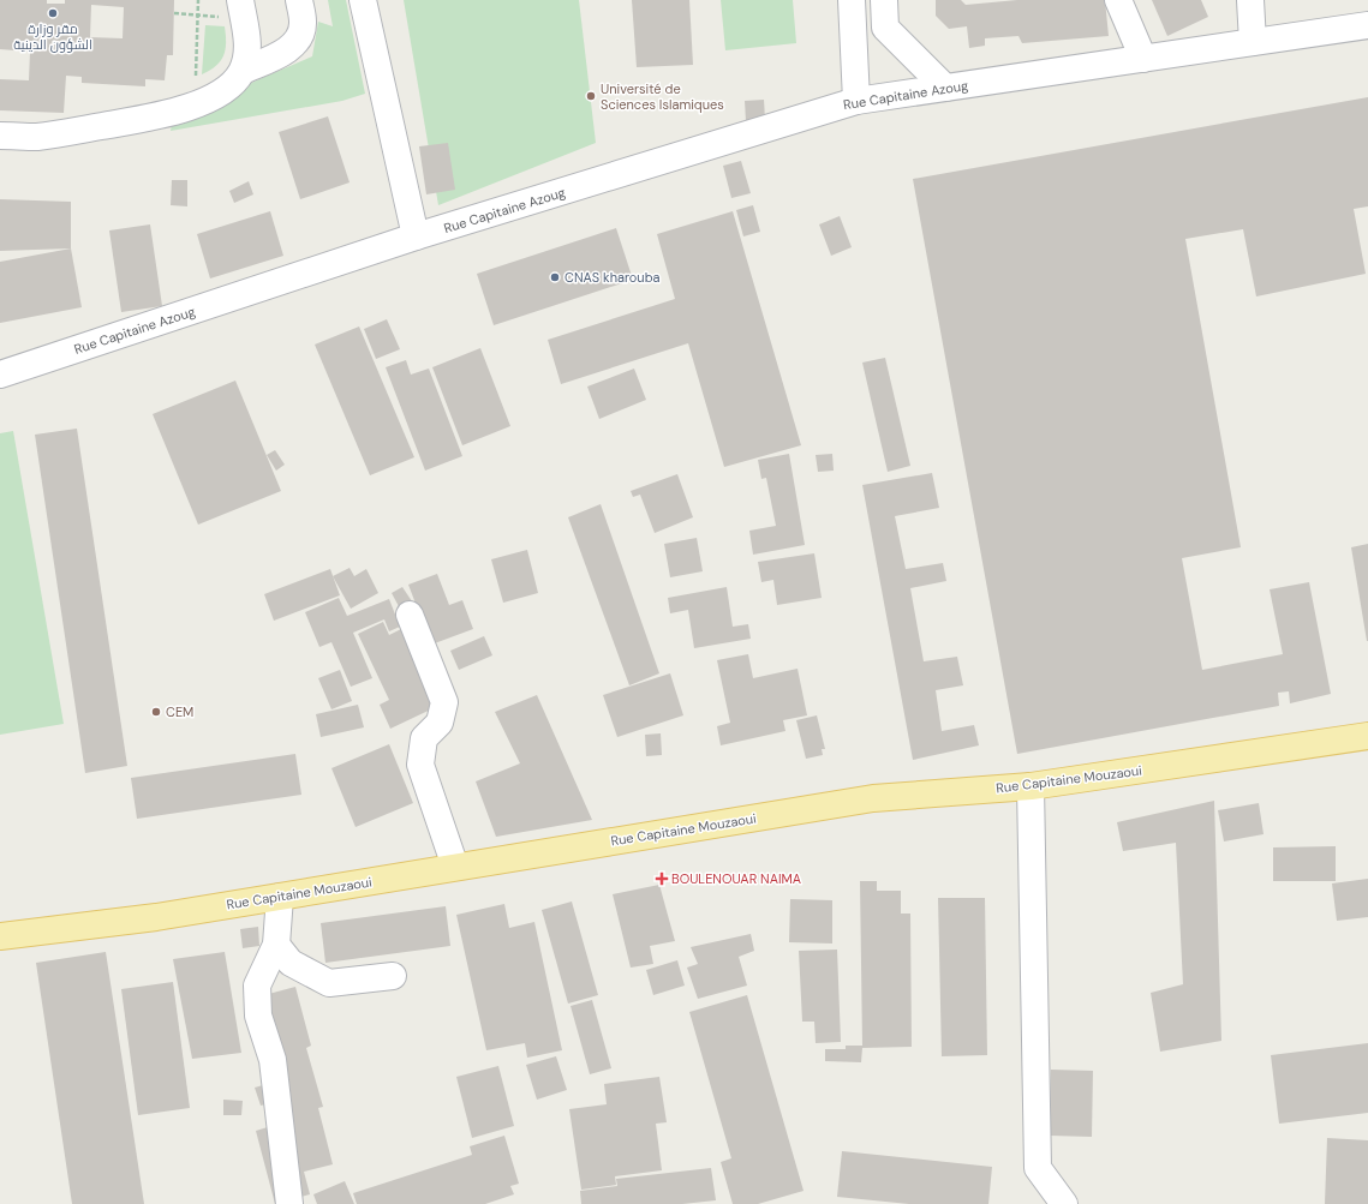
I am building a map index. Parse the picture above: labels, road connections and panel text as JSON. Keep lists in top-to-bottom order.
{
  "streets": {
    "main road": ["Rue Capitaine Mouzaoui"],
    "street": ["Rue Capitaine Azoug"]
  },
  "places": {
    "other": [
      "مقر وزارة الشؤون الدينية",
      "Université de Sciences Islamiques",
      "CNAS kharouba",
      "CEM"
    ],
    "health": ["BOULENOUAR NAIMA"]
  }
}
